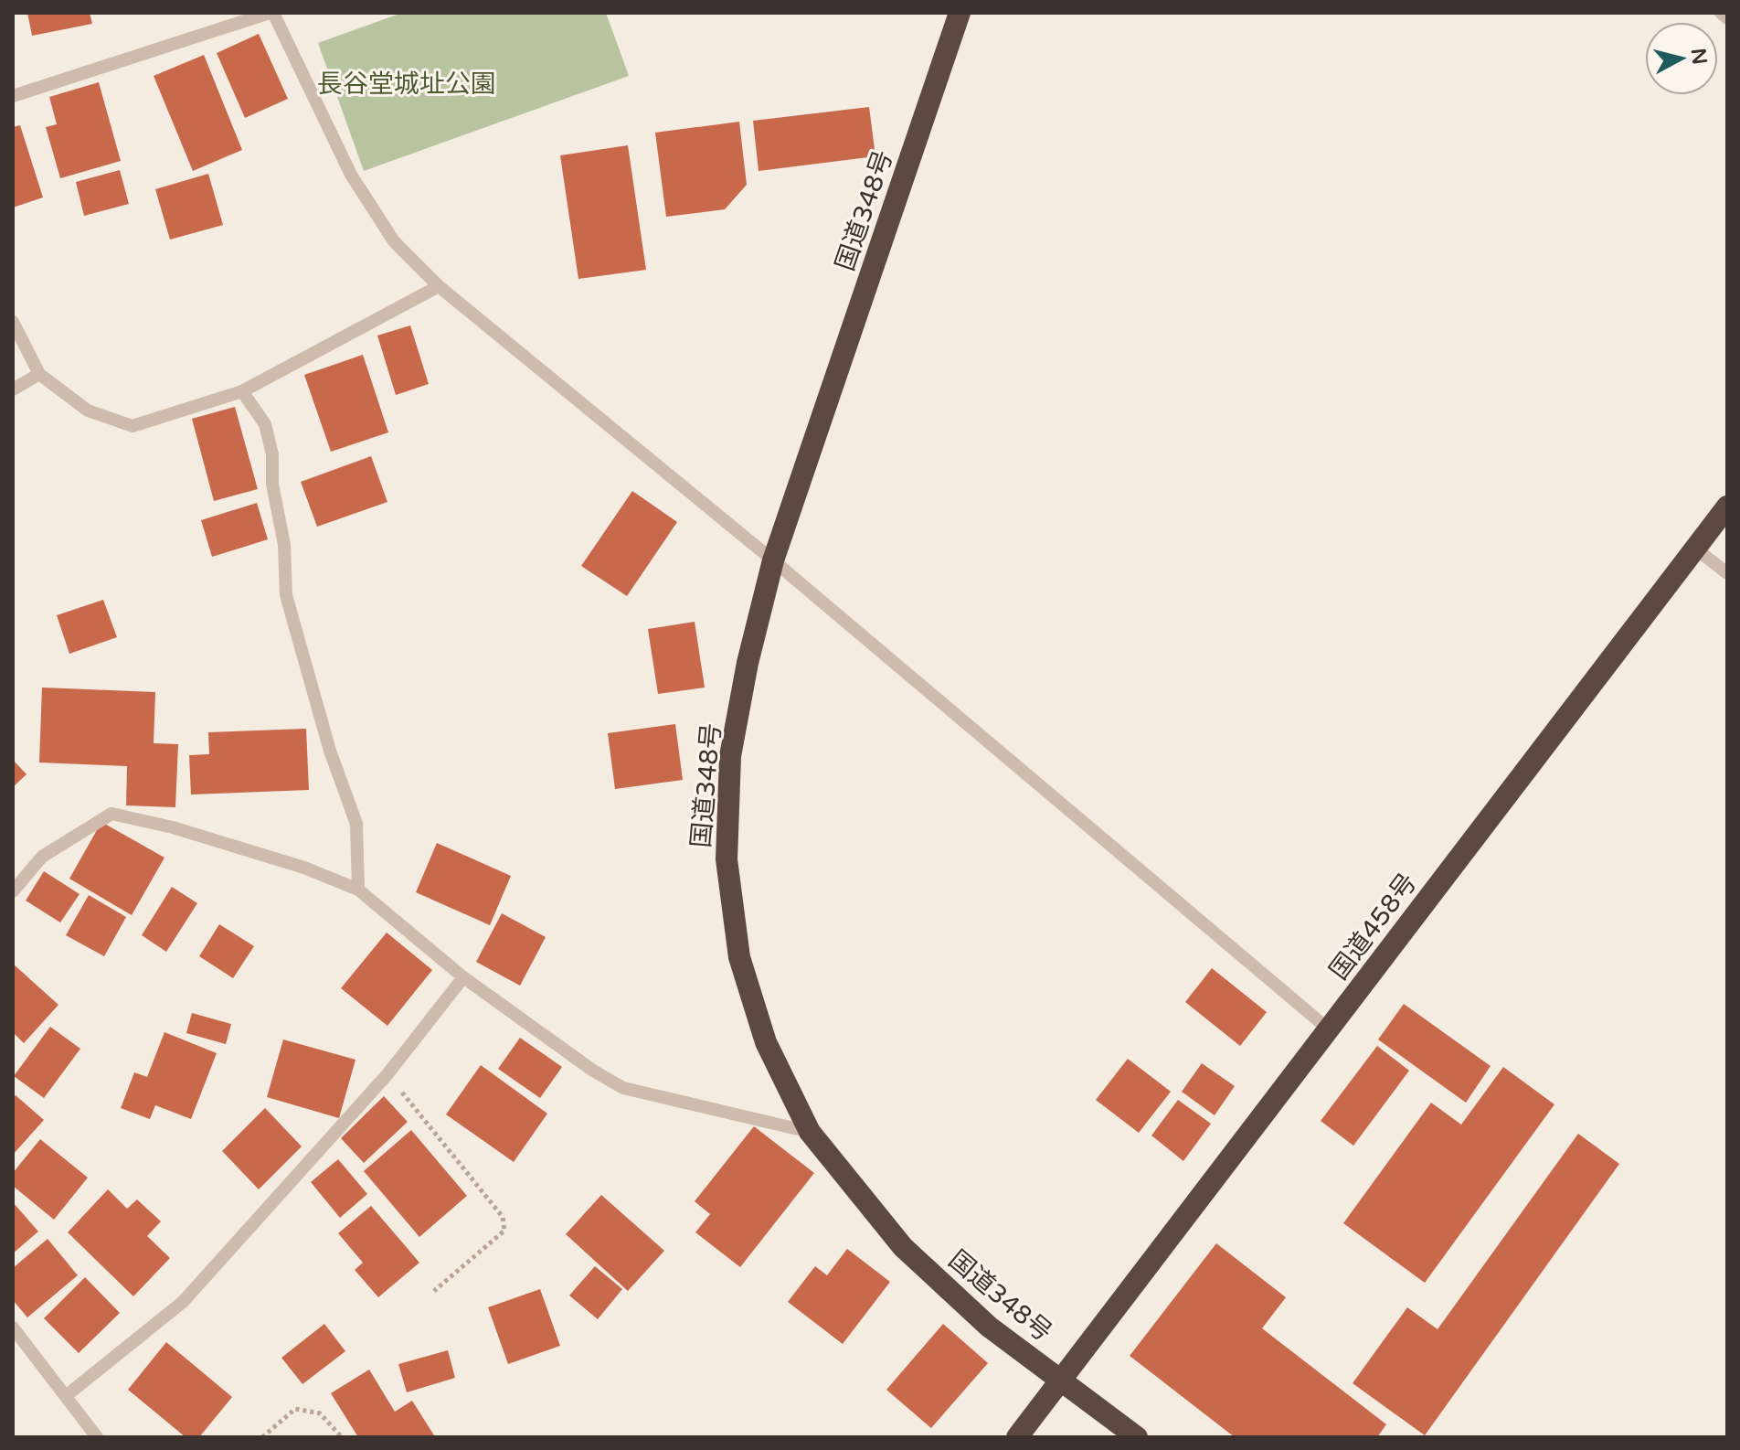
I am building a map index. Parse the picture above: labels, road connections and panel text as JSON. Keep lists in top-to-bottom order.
{
  "streets": {
    "highway": ["国道348号", "国道458号"]
  },
  "crossings": [
    ["国道348号", "国道458号"]
  ],
  "parks": ["長谷堂城址公園"],
  "north": "right"
}
